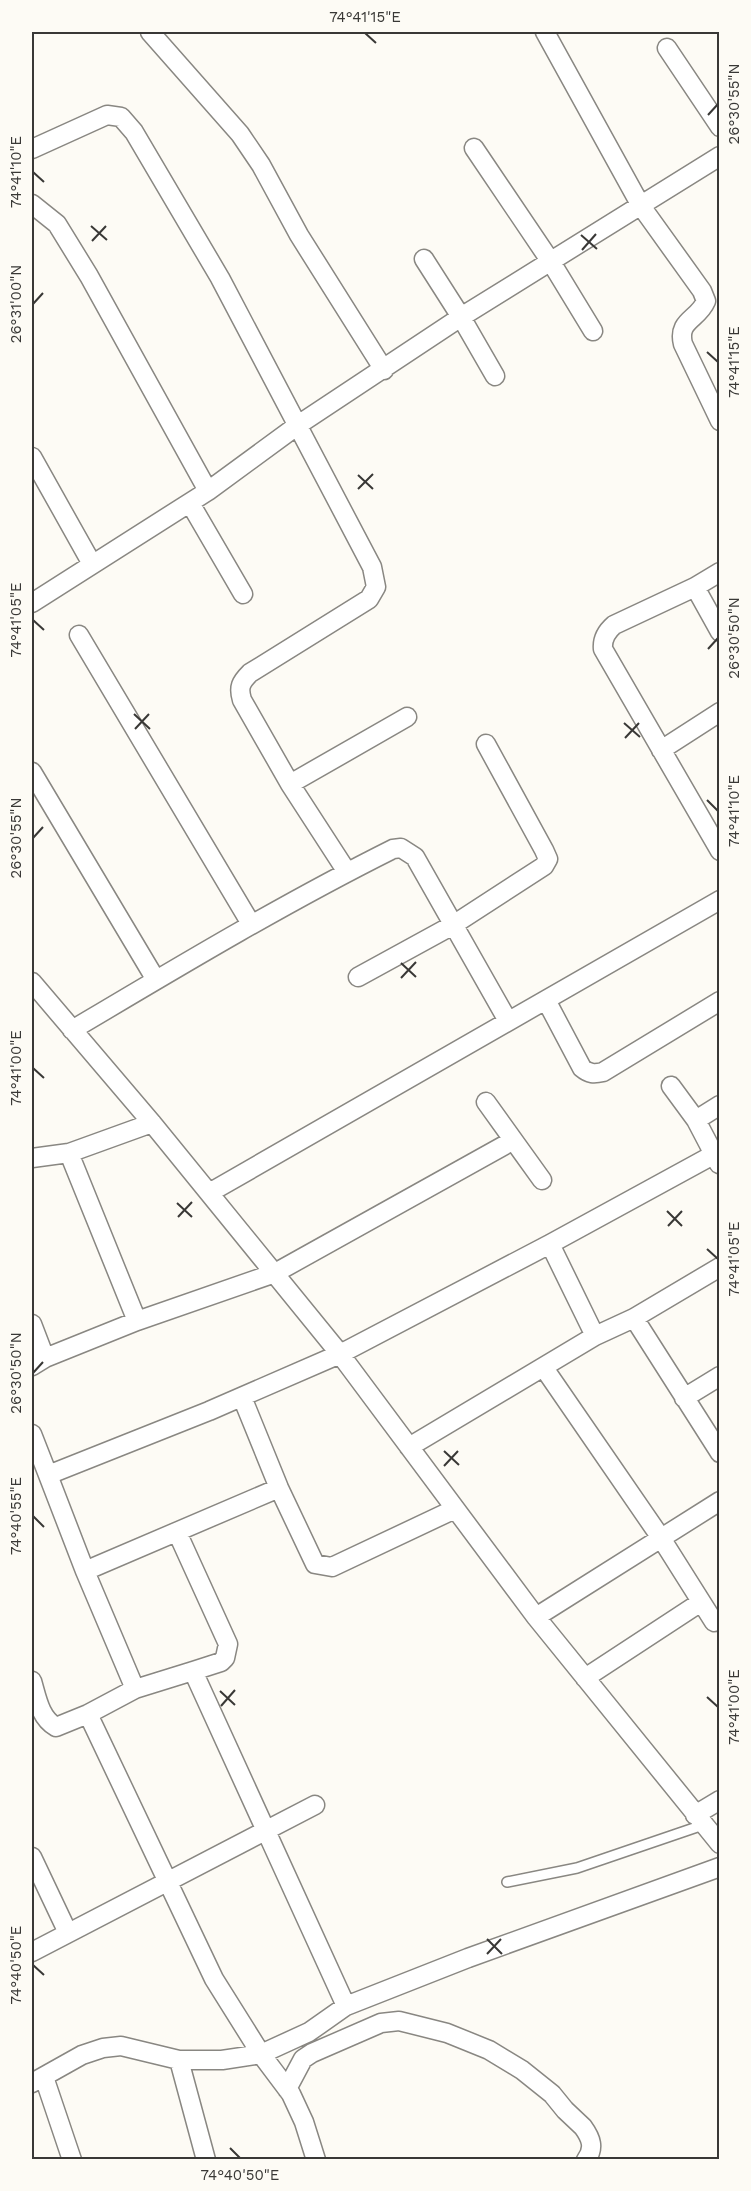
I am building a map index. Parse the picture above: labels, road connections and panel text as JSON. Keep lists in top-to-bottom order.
{
  "coordinates": [
    "74°41'15\"E",
    "26°30'55\"N",
    "74°41'10\"E",
    "26°31'00\"N",
    "74°41'05\"E",
    "26°30'50\"N",
    "74°41'00\"E",
    "74°40'55\"E",
    "74°40'50\"E"
  ]
}
